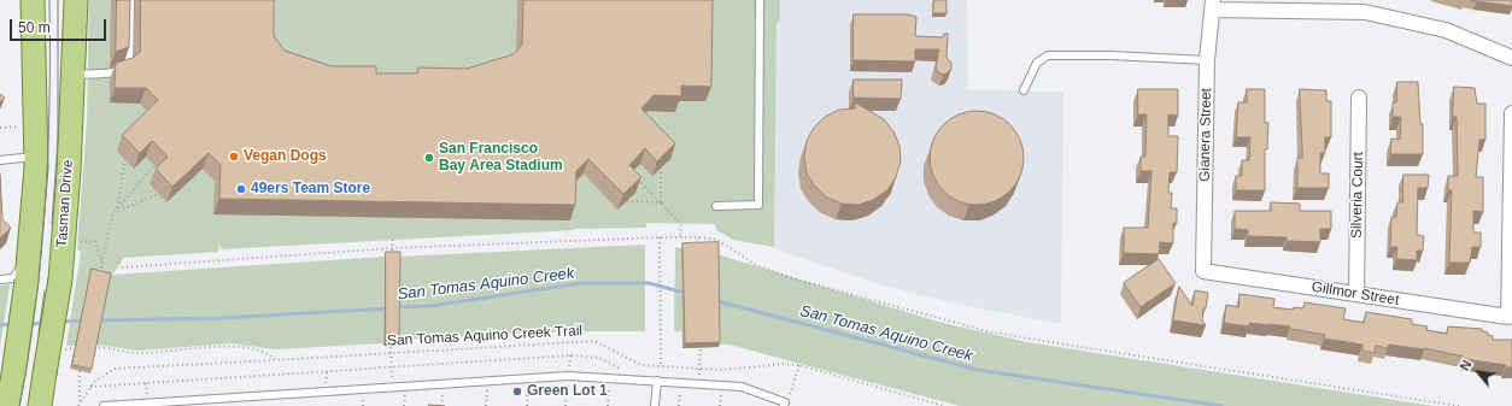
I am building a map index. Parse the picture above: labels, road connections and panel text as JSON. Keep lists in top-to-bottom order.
{
  "streets": {
    "main road": ["Tasman Drive"],
    "street": ["Gianera Street", "Silveria Court", "Gillmor Street"],
    "path": ["San Tomas Aquino Creek Trail"]
  },
  "crossings": [
    ["Gianera Street", "Gillmor Street"],
    ["Silveria Court", "Gillmor Street"]
  ],
  "water": ["San Tomas Aquino Creek"],
  "places": [
    "Vegan Dogs",
    "San Francisco Bay Area Stadium",
    "49ers Team Store",
    "Green Lot 1"
  ],
  "scale_bar": "50 m",
  "north": "top left"
}
